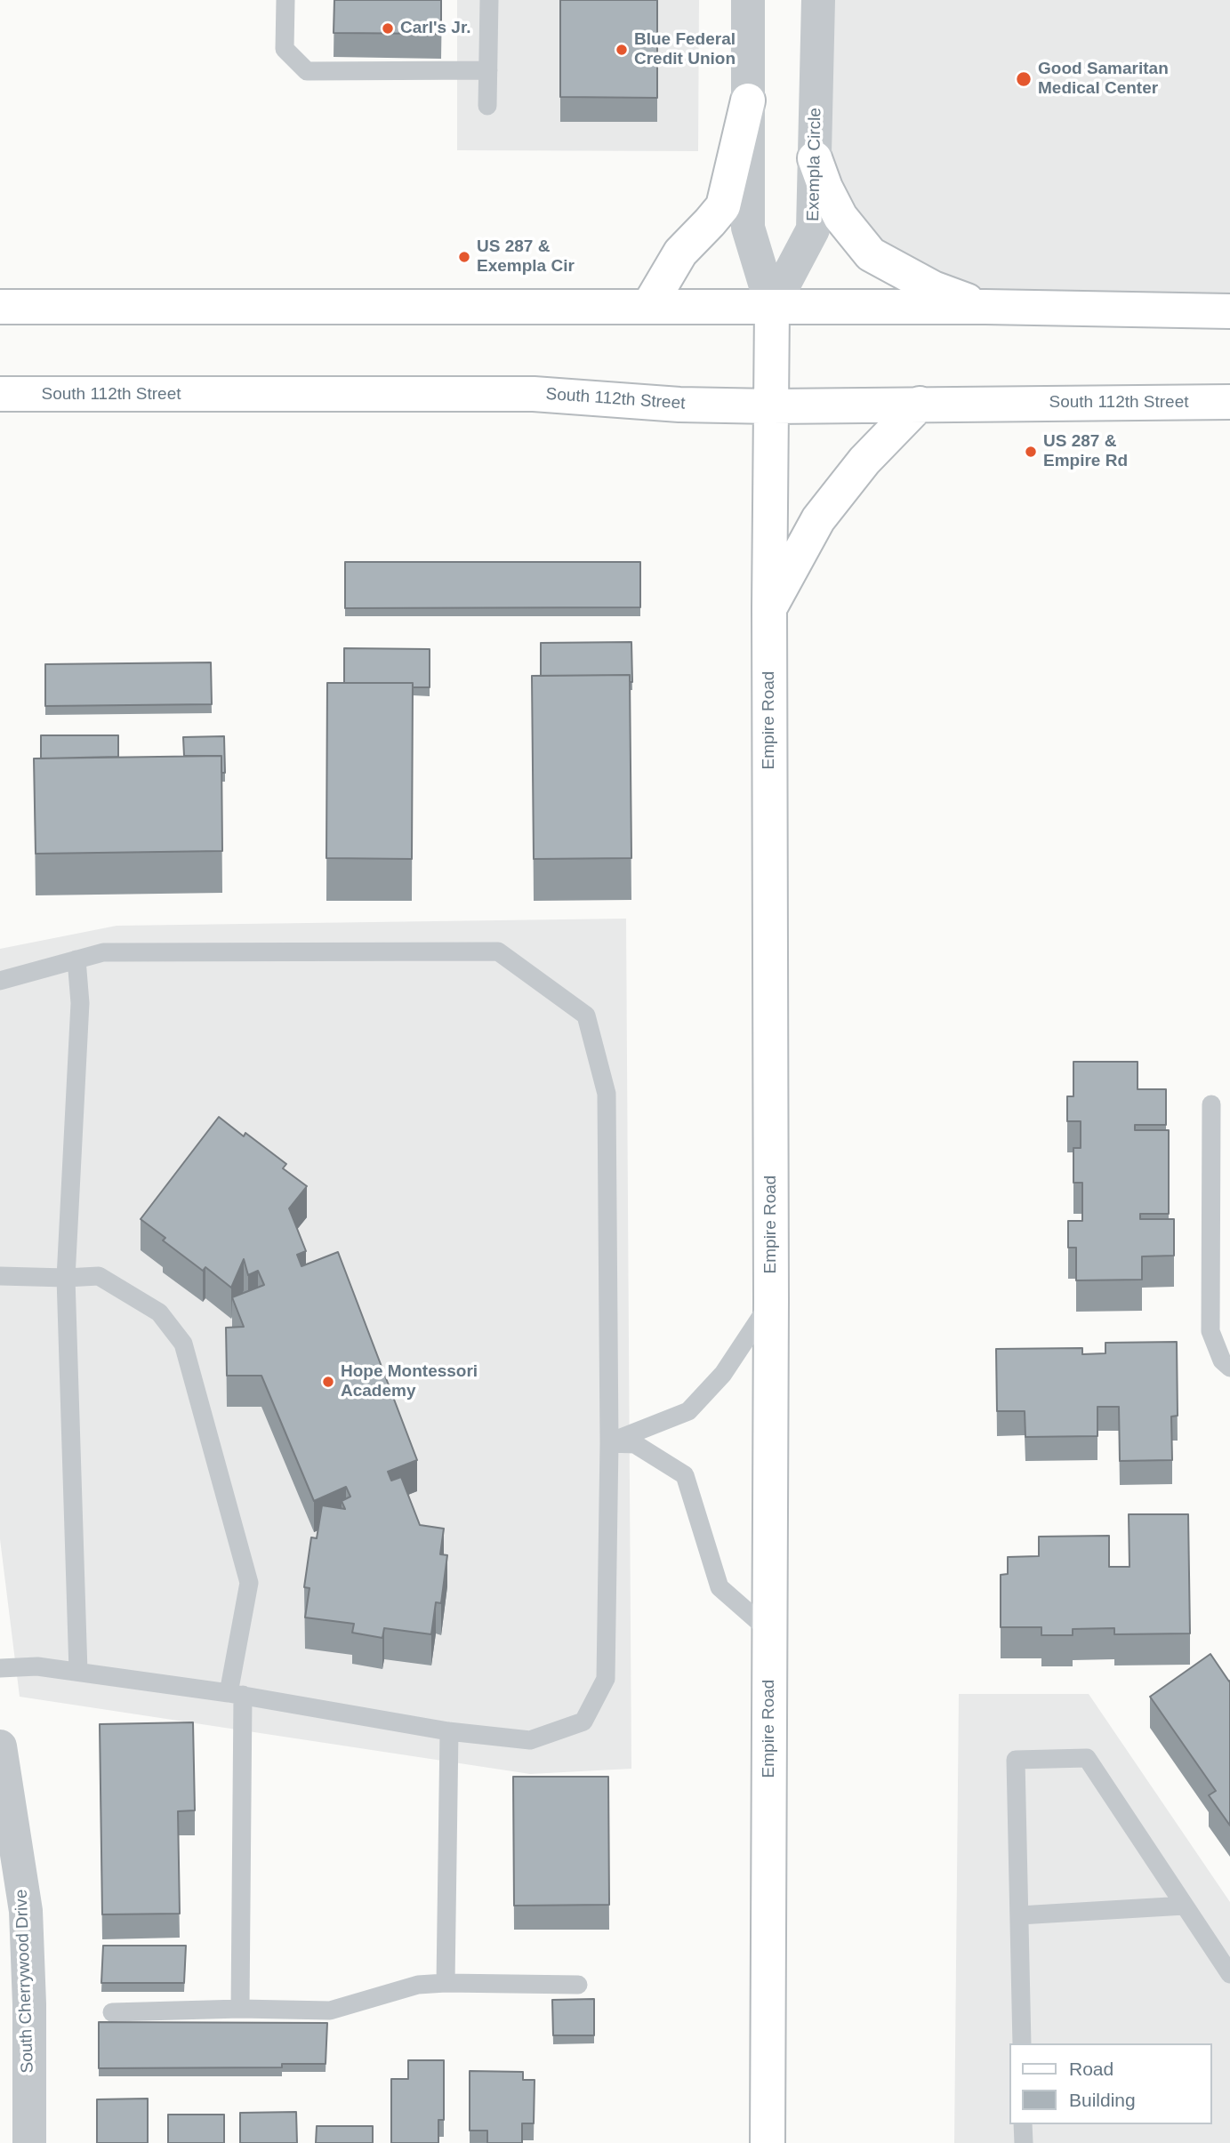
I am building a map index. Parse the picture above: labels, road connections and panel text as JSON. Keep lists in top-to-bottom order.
{
  "streets": {
    "main road": ["South 112th Street", "Empire Road"],
    "street": ["Exempla Circle", "South Cherrywood Drive"]
  },
  "crossings": [
    ["Exempla Circle", "Empire Road"],
    ["South 112th Street", "Empire Road"]
  ],
  "places": [
    "Carl's Jr.",
    "Blue Federal Credit Union",
    "Good Samaritan Medical Center",
    "US 287 & Exempla Cir",
    "US 287 & Empire Rd",
    "Hope Montessori Academy"
  ],
  "legend": ["Road", "Building"]
}
